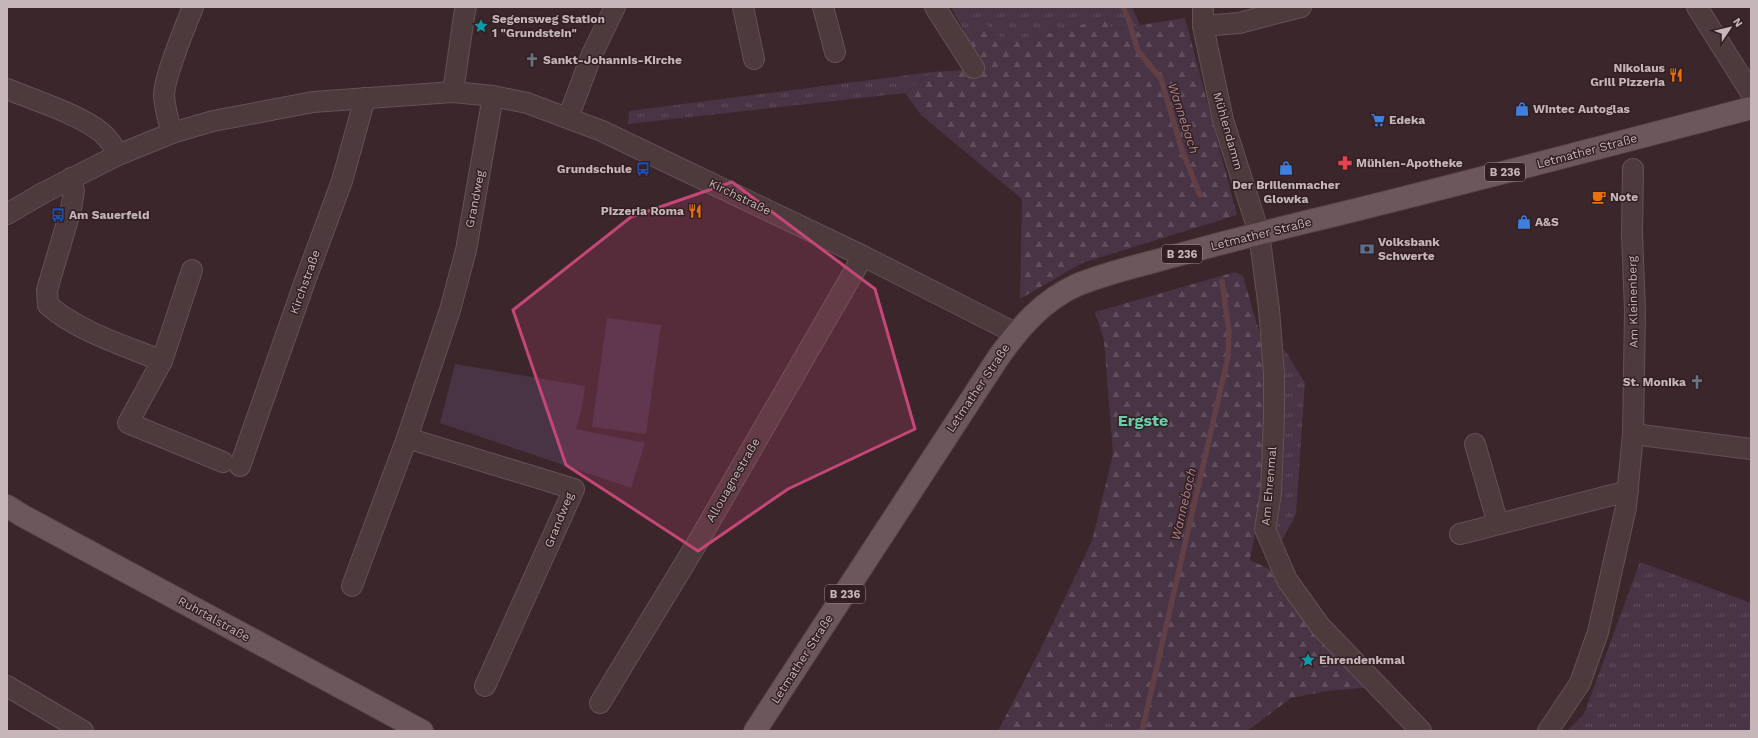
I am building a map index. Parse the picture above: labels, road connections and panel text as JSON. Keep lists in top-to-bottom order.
{
  "streets": {
    "main road": ["Letmather Straße", "B 236", "Ruhrtalstraße"],
    "street": [
      "Mühlendamm",
      "Kirchstraße",
      "Grandweg",
      "Am Kleinenberg",
      "Allouagnestraße",
      "Am Ehrenmal"
    ]
  },
  "crossings": [
    ["Mühlendamm", "Letmather Straße"],
    ["Mühlendamm", "Am Ehrenmal"],
    ["Letmather Straße", "Kirchstraße"],
    ["Letmather Straße", "Am Ehrenmal"],
    ["Kirchstraße", "Grandweg"],
    ["Kirchstraße", "Allouagnestraße"]
  ],
  "districts": ["Ergste"],
  "water": ["Wannebach"],
  "places": {
    "place": ["Segensweg Station 1 \"Grundstein\"", "Ehrendenkmal"],
    "church": ["Sankt-Johannis-Kirche", "St. Monika"],
    "restaurant": ["Nikolaus Grill Pizzeria", "Pizzeria Roma"],
    "shop": ["Wintec Autoglas", "Der Brillenmacher Glowka", "A&S"],
    "supermarket": ["Edeka"],
    "pharmacy": ["Mühlen-Apotheke"],
    "bus stop": ["Grundschule", "Am Sauerfeld"],
    "cafe": ["Note"],
    "bank": ["Volksbank Schwerte"]
  },
  "north": "top right"
}
